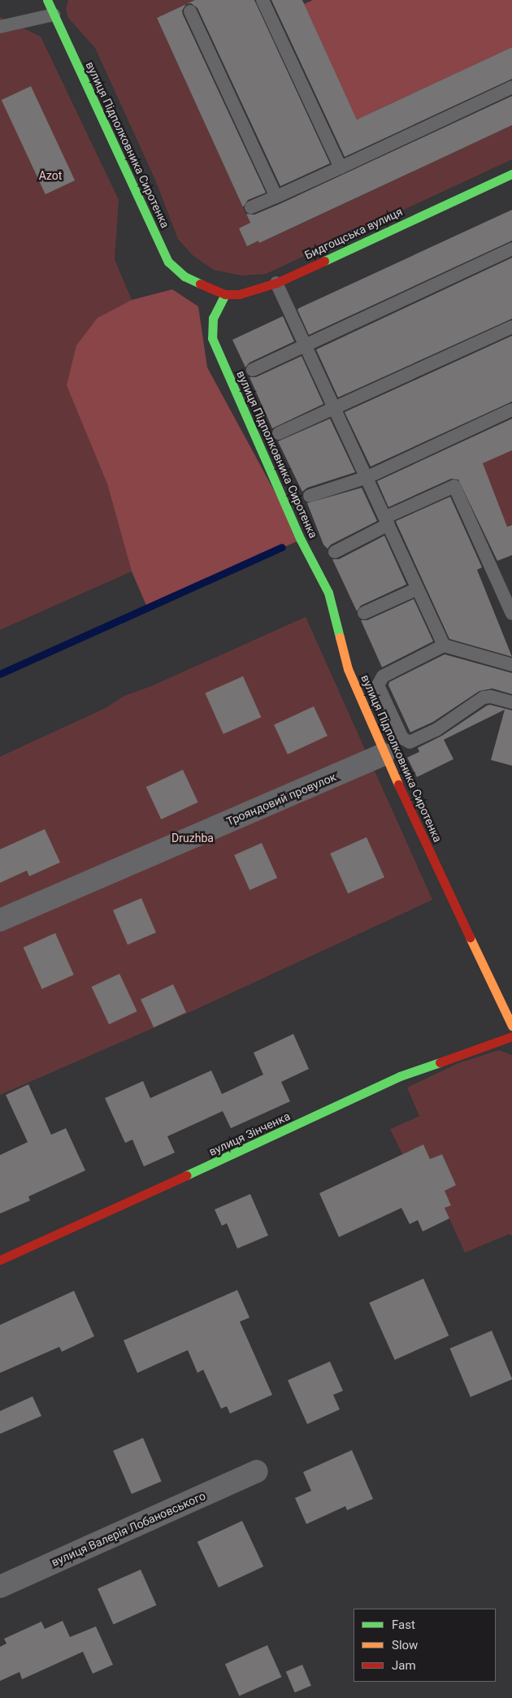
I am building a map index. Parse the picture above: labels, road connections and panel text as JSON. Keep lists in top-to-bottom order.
{
  "streets": {
    "street": [
      "вулиця Підполковника Сиротенка",
      "Бидгощська вулиця",
      "Трояндовий провулок",
      "вулиця Зінченка",
      "вулиця Валерія Лобановського"
    ]
  },
  "crossings": [
    ["вулиця Підполковника Сиротенка", "Бидгощська вулиця"],
    ["вулиця Підполковника Сиротенка", "Трояндовий провулок"]
  ],
  "parks": ["Azot", "Druzhba"],
  "legend": ["Fast", "Slow", "Jam"]
}
